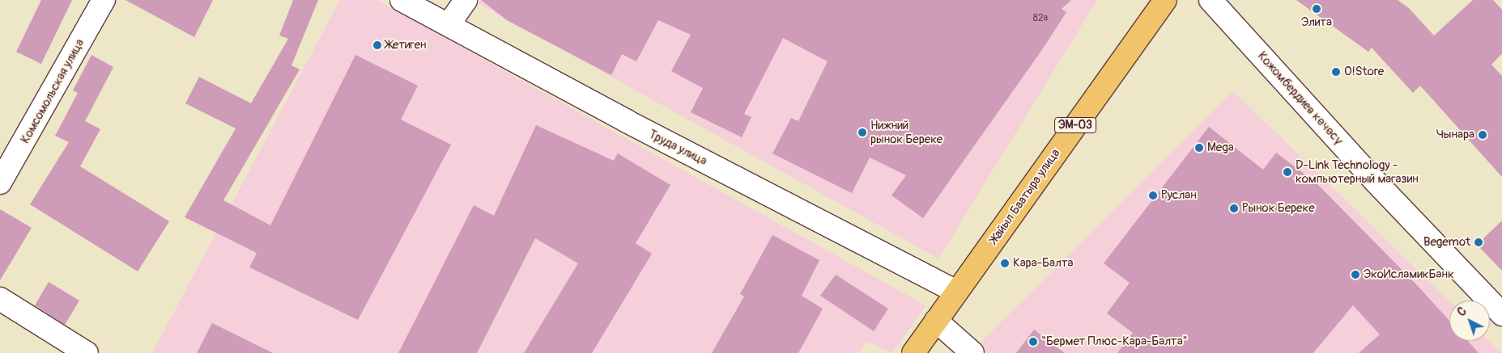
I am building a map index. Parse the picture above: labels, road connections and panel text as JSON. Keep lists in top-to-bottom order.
{
  "streets": {
    "highway": ["ЭМ-03", "Жайыл Баатыра улица"],
    "street": ["Комсомольская улица", "Кожомбердиев көчөсү", "Труда улица"]
  },
  "crossings": [
    ["Труда улица", "Жайыл Баатыра улица"]
  ],
  "places": [
    "Элита",
    "Жетиген",
    "O!Store",
    "Нижний рынок Береке",
    "Чынара",
    "Mega",
    "D-Link Technology - компьютерный магазин",
    "Руслан",
    "Рынок Береке",
    "Begemot",
    "Кара-Балта",
    "ЭкоИсламикБанк",
    "\"Бермет Плюс-Кара-Балта\""
  ],
  "house_numbers": ["82а"],
  "north": "top left"
}
